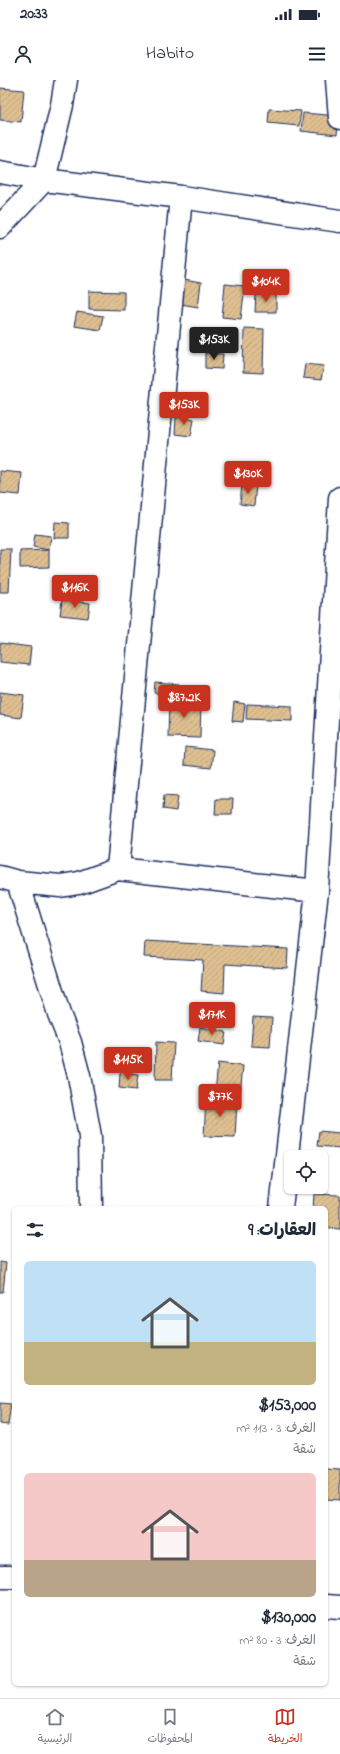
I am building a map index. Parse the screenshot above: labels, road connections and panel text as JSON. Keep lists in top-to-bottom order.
{
  "page": {
    "status": "20:33",
    "header": "Habito",
    "price": [
      "$104K",
      "$153K",
      "$153K",
      "$130K",
      "$116K",
      "$87.2K",
      "$171K",
      "$115K",
      "$77K"
    ],
    "heading": "العقارات: 9",
    "list": [
      {
        "name": "$153,000",
        "note": "الغرف: 3 · 113 m² · شقة"
      },
      {
        "name": "$130,000",
        "note": "الغرف: 3 · 80 m² · شقة"
      }
    ],
    "tabs": ["الخريطة", "المحفوظات", "الرئيسية"]
  }
}
